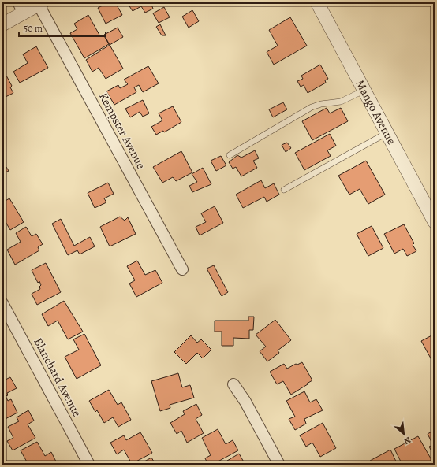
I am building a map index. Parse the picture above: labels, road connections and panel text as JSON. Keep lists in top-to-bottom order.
{
  "streets": {
    "street": ["Mango Avenue", "Kempster Avenue", "Blanchard Avenue"]
  },
  "scale_bar": "50 m",
  "north": "bottom right"
}
